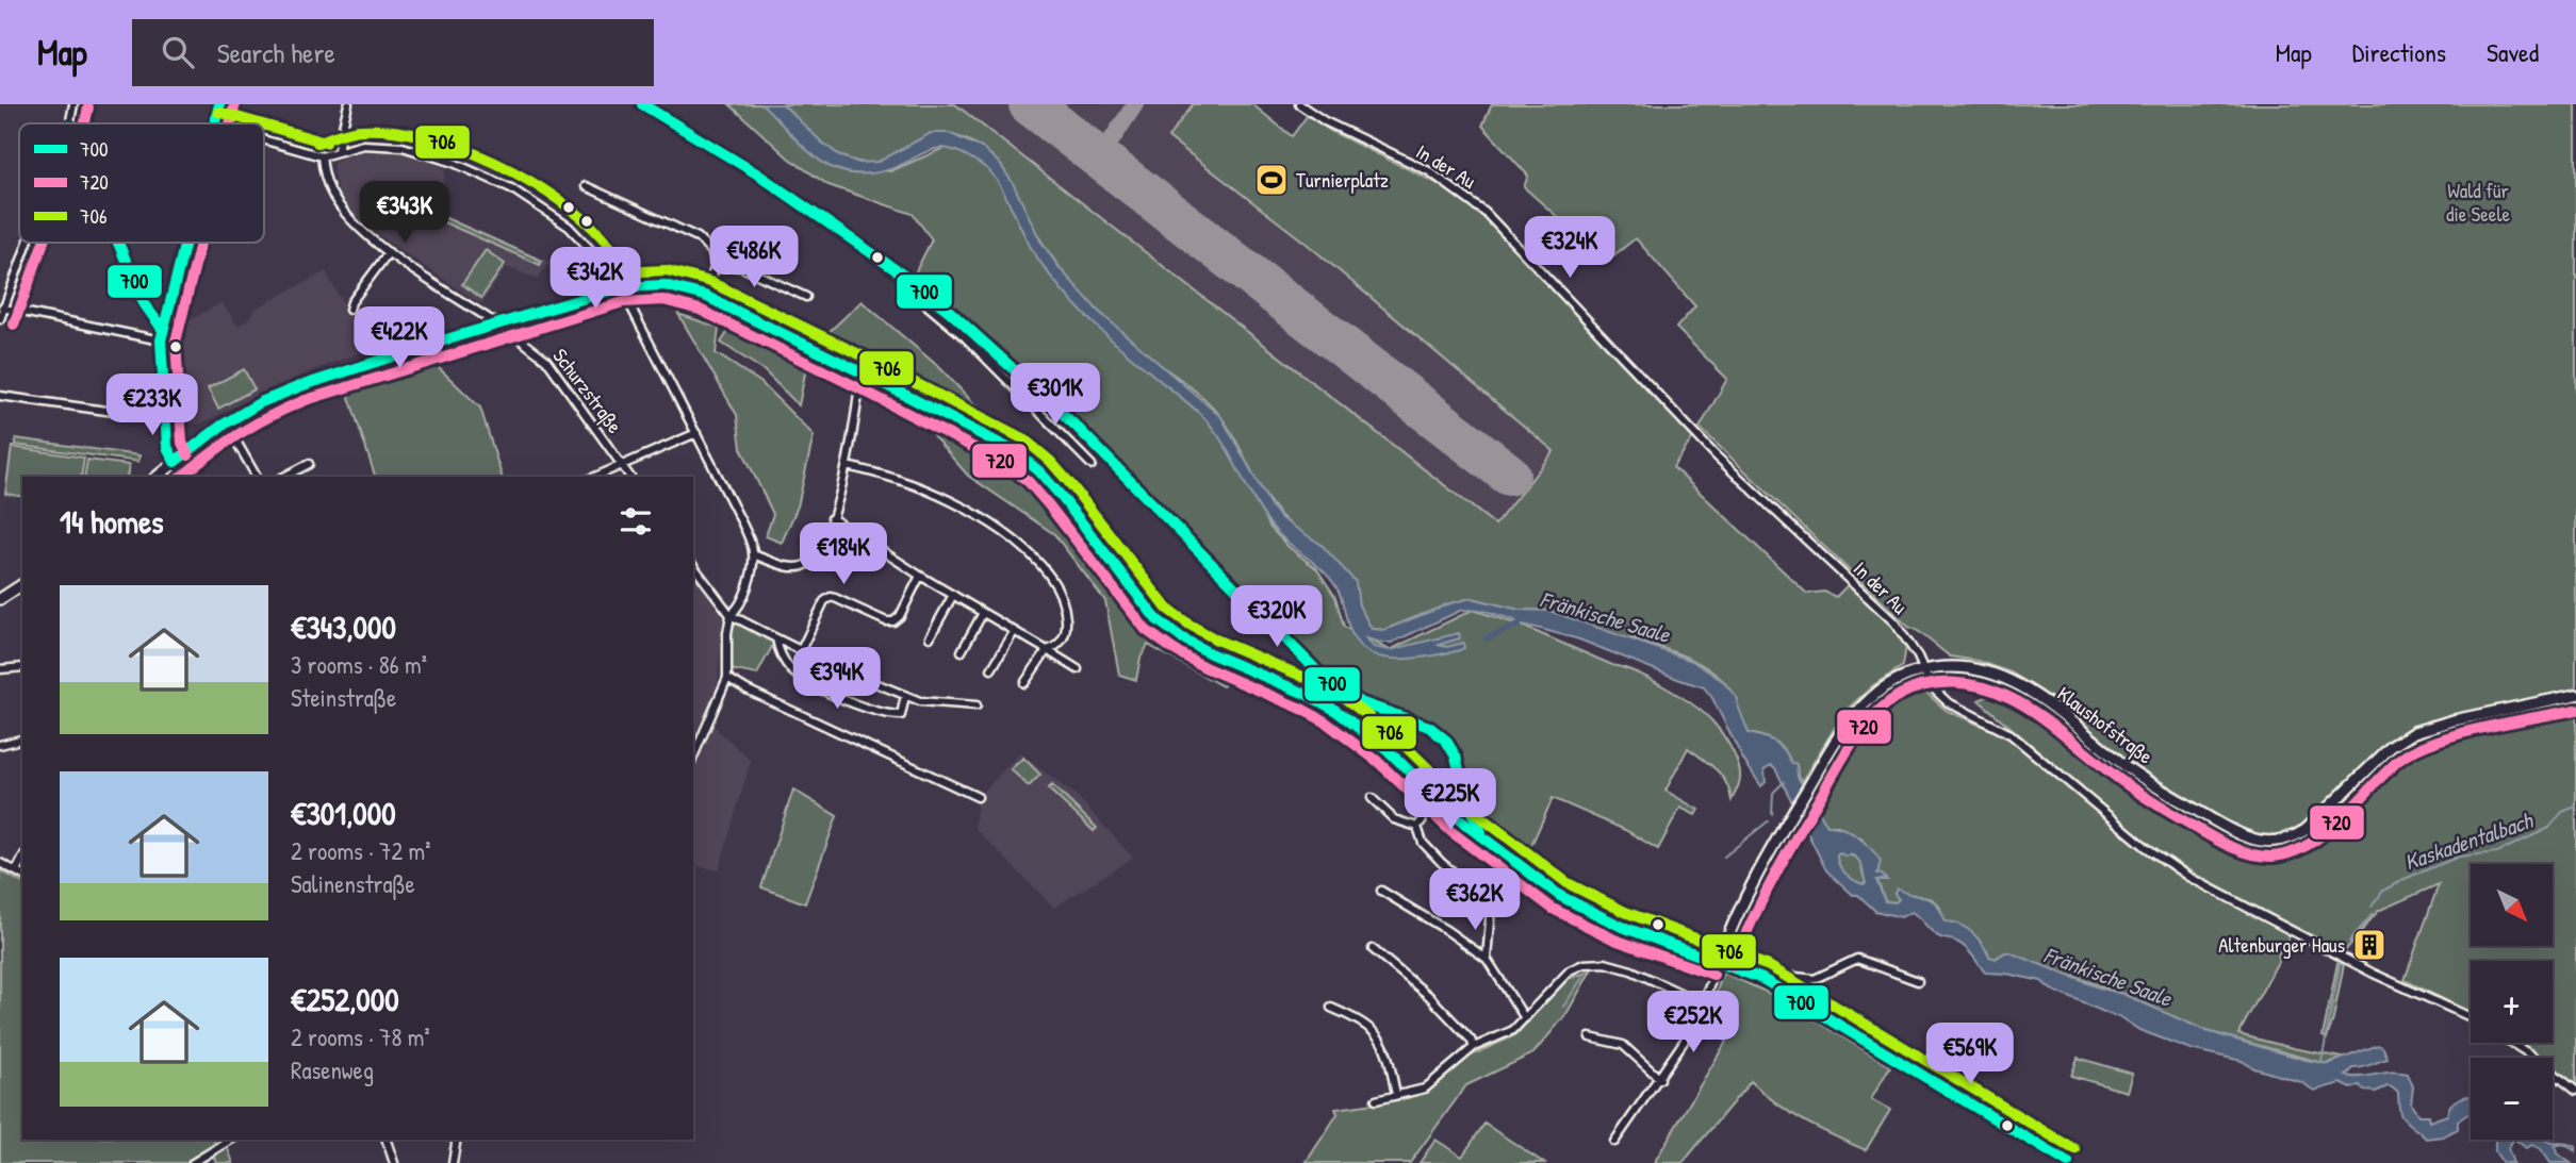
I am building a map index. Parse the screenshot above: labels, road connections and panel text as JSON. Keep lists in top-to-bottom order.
{
  "streets": {
    "main road": ["Klaushofstraße"],
    "street": ["In der Au", "Schurzstraße"]
  },
  "crossings": [
    ["In der Au", "Klaushofstraße"]
  ],
  "water": ["Fränkische Saale", "Kaskadentalbach"],
  "parks": ["Wald für die Seele"],
  "places": {
    "sports": ["Turnierplatz"],
    "building": ["Altenburger Haus"]
  },
  "lines": ["transit line 700", "transit line 720", "transit line 706"],
  "legend": ["700", "720", "706"],
  "north": "bottom right",
  "page": {
    "header": "Map",
    "search": "Search here",
    "nav": ["Map", "Directions", "Saved"],
    "price": [
      "€343K",
      "€324K",
      "€486K",
      "€342K",
      "€422K",
      "€301K",
      "€233K",
      "€184K",
      "€320K",
      "€394K",
      "€225K",
      "€362K",
      "€252K",
      "€569K"
    ],
    "heading": "14 homes",
    "list": [
      {
        "name": "€343,000",
        "note": "3 rooms · 86 m² · Steinstraße"
      },
      {
        "name": "€301,000",
        "note": "2 rooms · 72 m² · Salinenstraße"
      },
      {
        "name": "€252,000",
        "note": "2 rooms · 78 m² · Rasenweg"
      }
    ],
    "map_buttons": ["+", "−"]
  }
}
